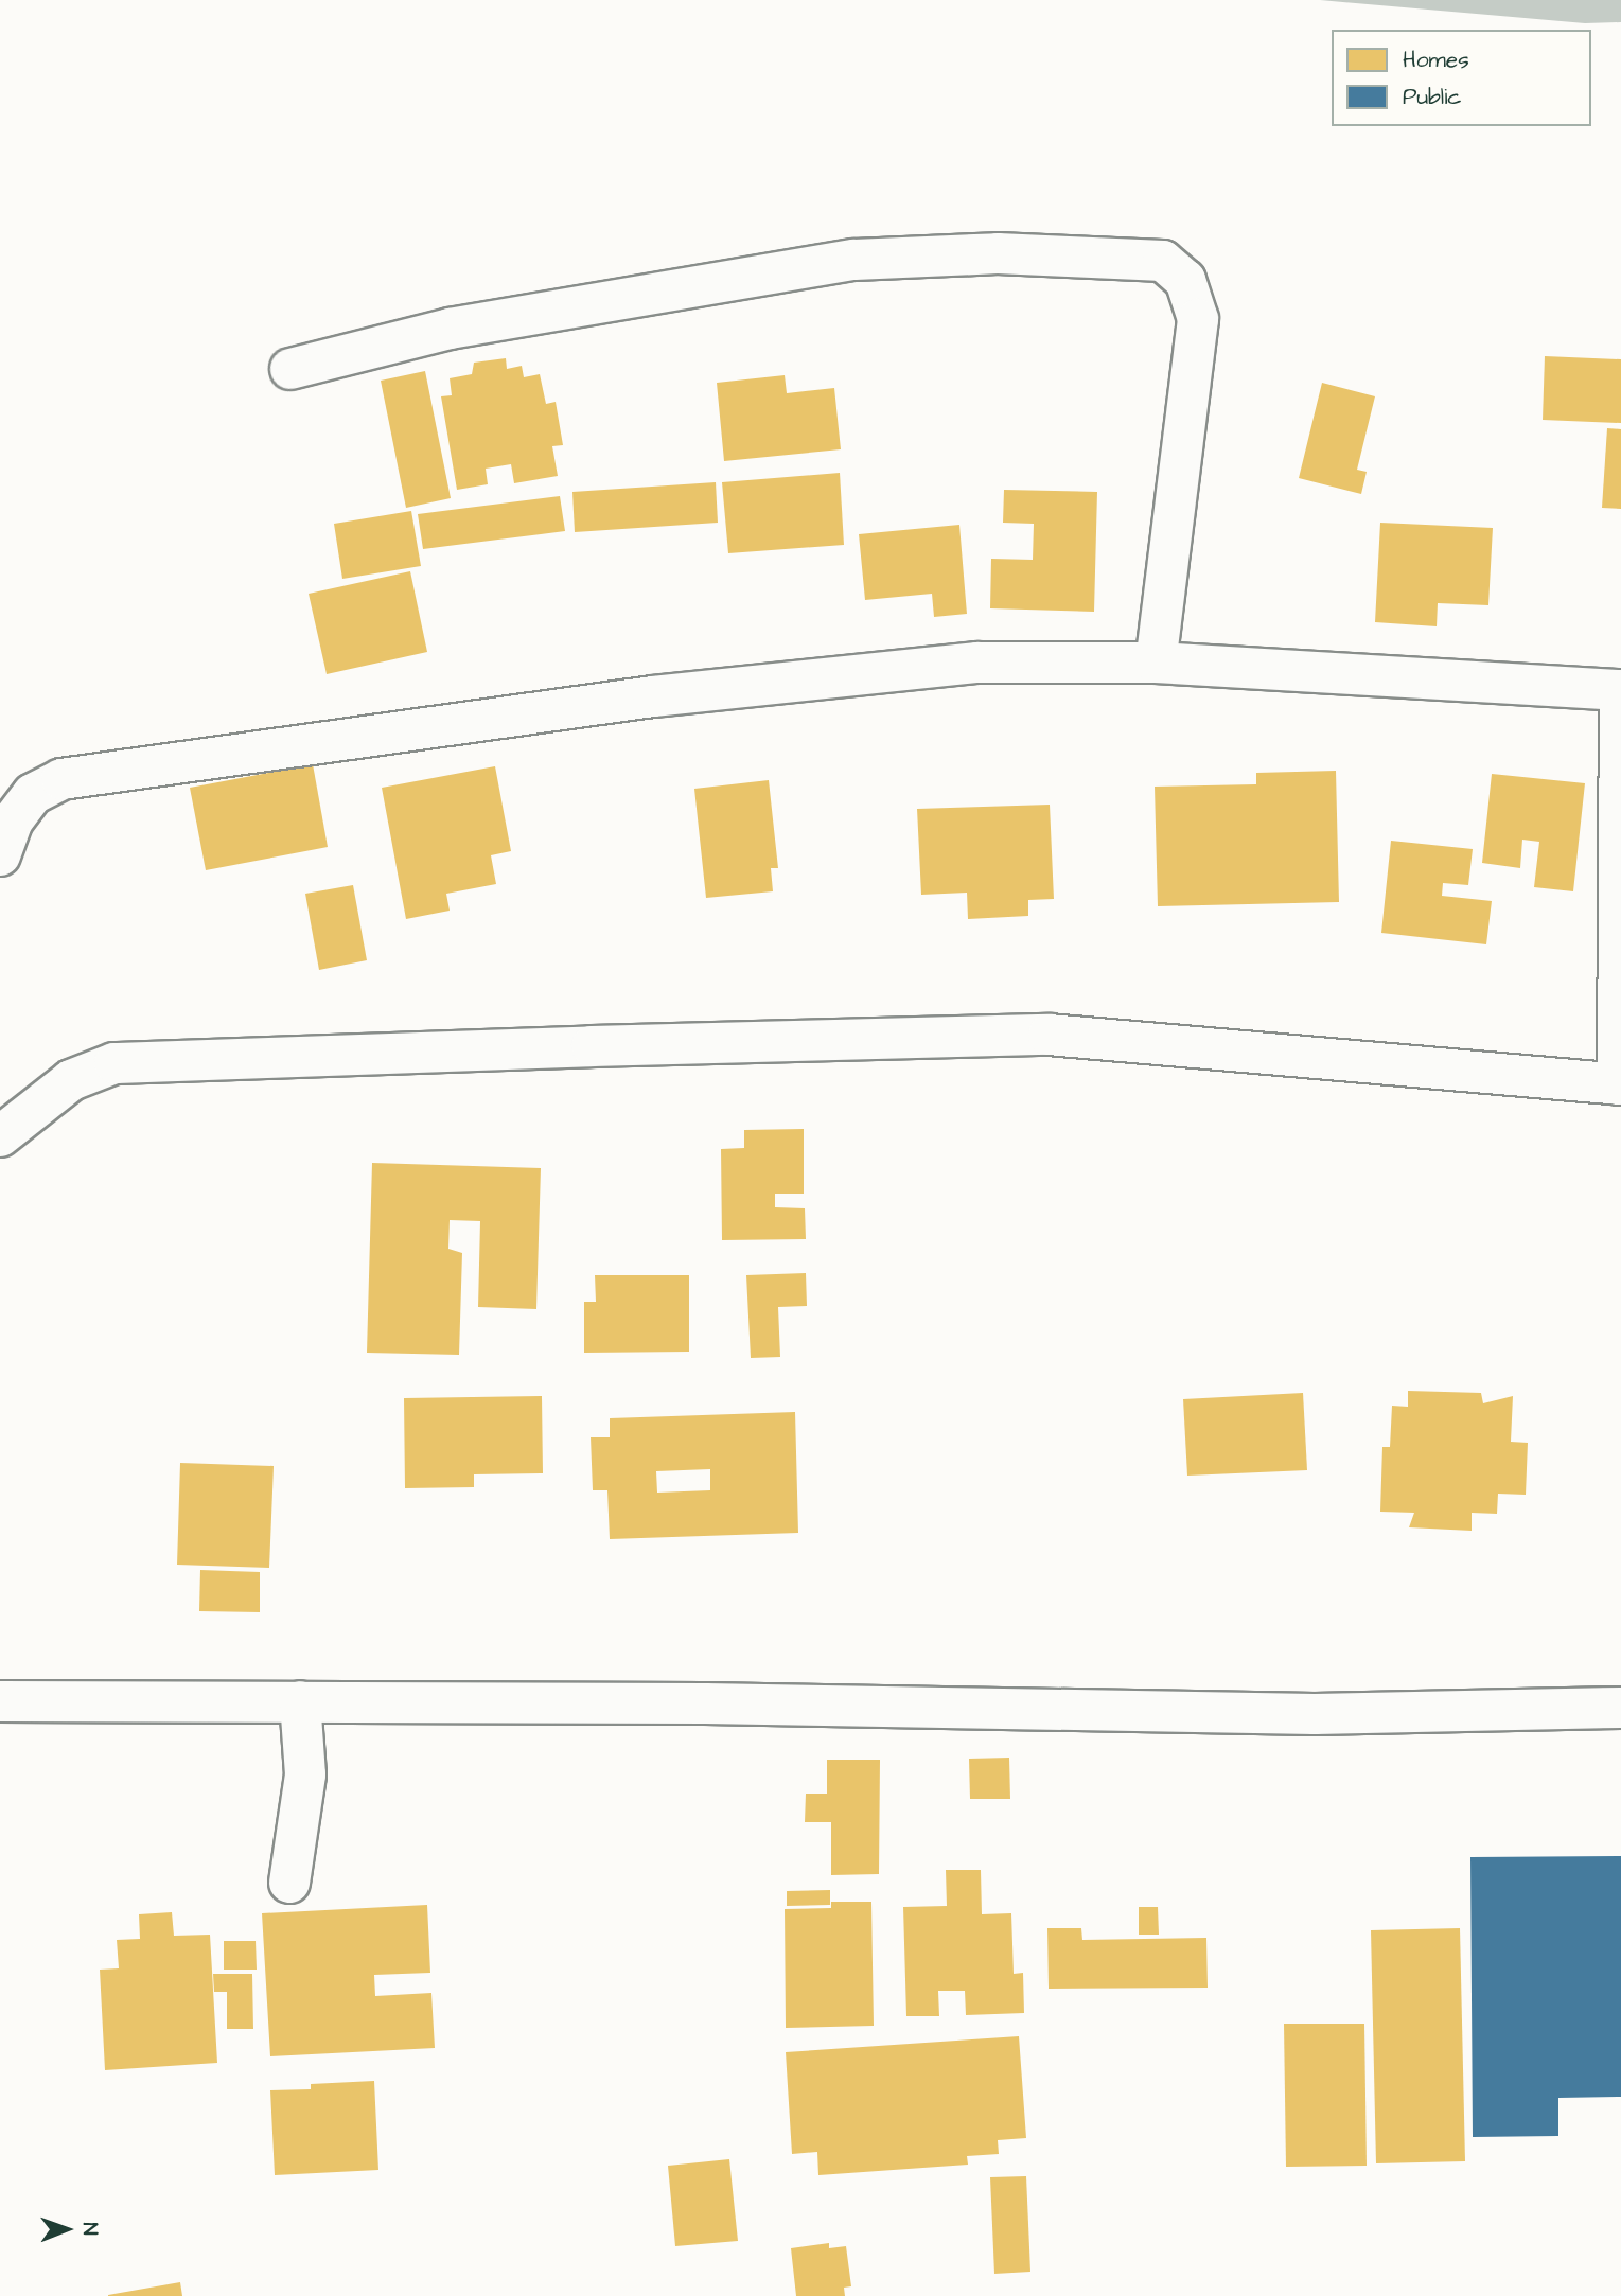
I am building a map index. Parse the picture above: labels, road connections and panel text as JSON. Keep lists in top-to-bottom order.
{
  "legend": ["Homes", "Public"],
  "north": "right"
}
